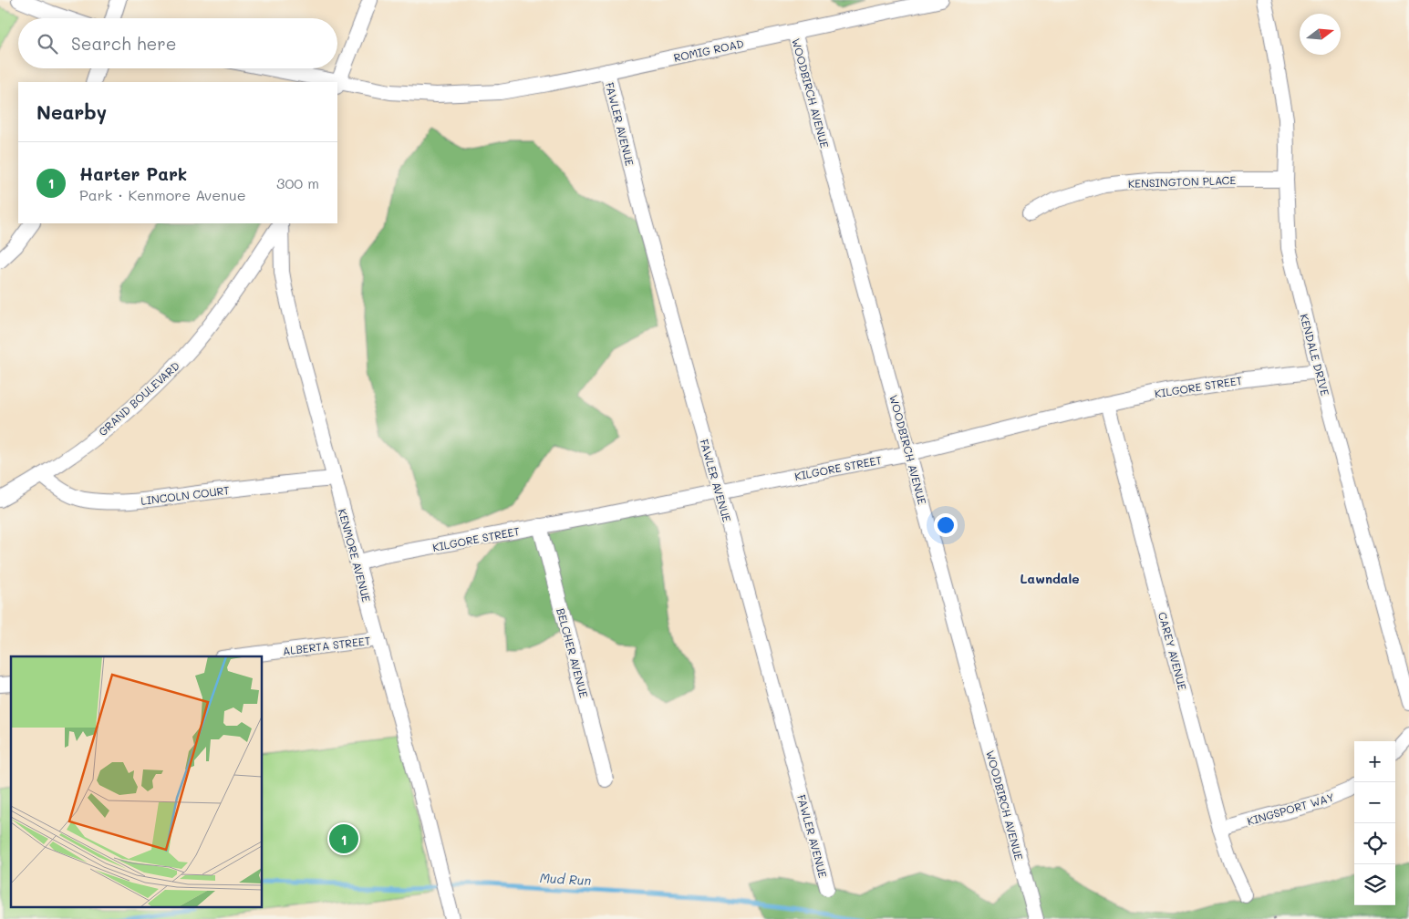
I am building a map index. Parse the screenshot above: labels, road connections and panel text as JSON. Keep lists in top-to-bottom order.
{
  "streets": {
    "street": [
      "ROMIG ROAD",
      "WOODBIRCH AVENUE",
      "FAWLER AVENUE",
      "KENSINGTON PLACE",
      "KENDALE DRIVE",
      "KILGORE STREET",
      "GRAND BOULEVARD",
      "LINCOLN COURT",
      "KENMORE AVENUE",
      "ALBERTA STREET",
      "CAREY AVENUE",
      "BELCHER AVENUE",
      "KINGSPORT WAY"
    ]
  },
  "crossings": [
    ["ROMIG ROAD", "WOODBIRCH AVENUE"],
    ["ROMIG ROAD", "FAWLER AVENUE"],
    ["WOODBIRCH AVENUE", "KILGORE STREET"],
    ["FAWLER AVENUE", "KILGORE STREET"],
    ["KENSINGTON PLACE", "KENDALE DRIVE"],
    ["KENDALE DRIVE", "KILGORE STREET"],
    ["KILGORE STREET", "KENMORE AVENUE"],
    ["KILGORE STREET", "CAREY AVENUE"],
    ["KILGORE STREET", "BELCHER AVENUE"],
    ["GRAND BOULEVARD", "LINCOLN COURT"],
    ["LINCOLN COURT", "KENMORE AVENUE"],
    ["KENMORE AVENUE", "ALBERTA STREET"],
    ["CAREY AVENUE", "KINGSPORT WAY"]
  ],
  "districts": ["Lawndale"],
  "water": ["Mud Run"],
  "north": "right",
  "page": {
    "search": "Search here",
    "heading": "Nearby",
    "list": [
      {
        "mark": "1",
        "name": "Harter Park",
        "note": "Park · Kenmore Avenue",
        "value": "300 m"
      }
    ],
    "map_buttons": ["+", "−"],
    "pins": "1"
  }
}
